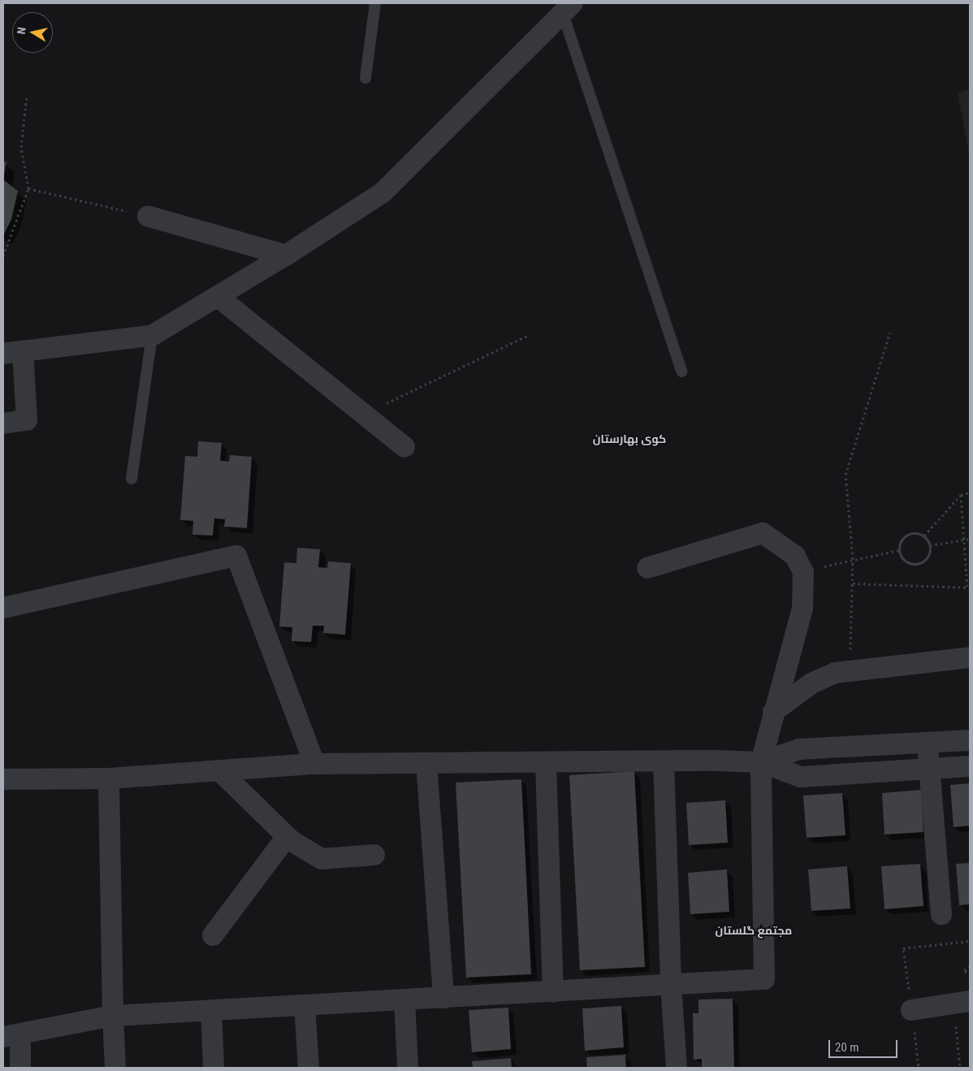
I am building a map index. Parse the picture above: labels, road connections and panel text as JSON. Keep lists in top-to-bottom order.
{
  "districts": ["کوی بهارستان", "مجتمع گلستان"],
  "scale_bar": "20 m",
  "north": "left"
}
